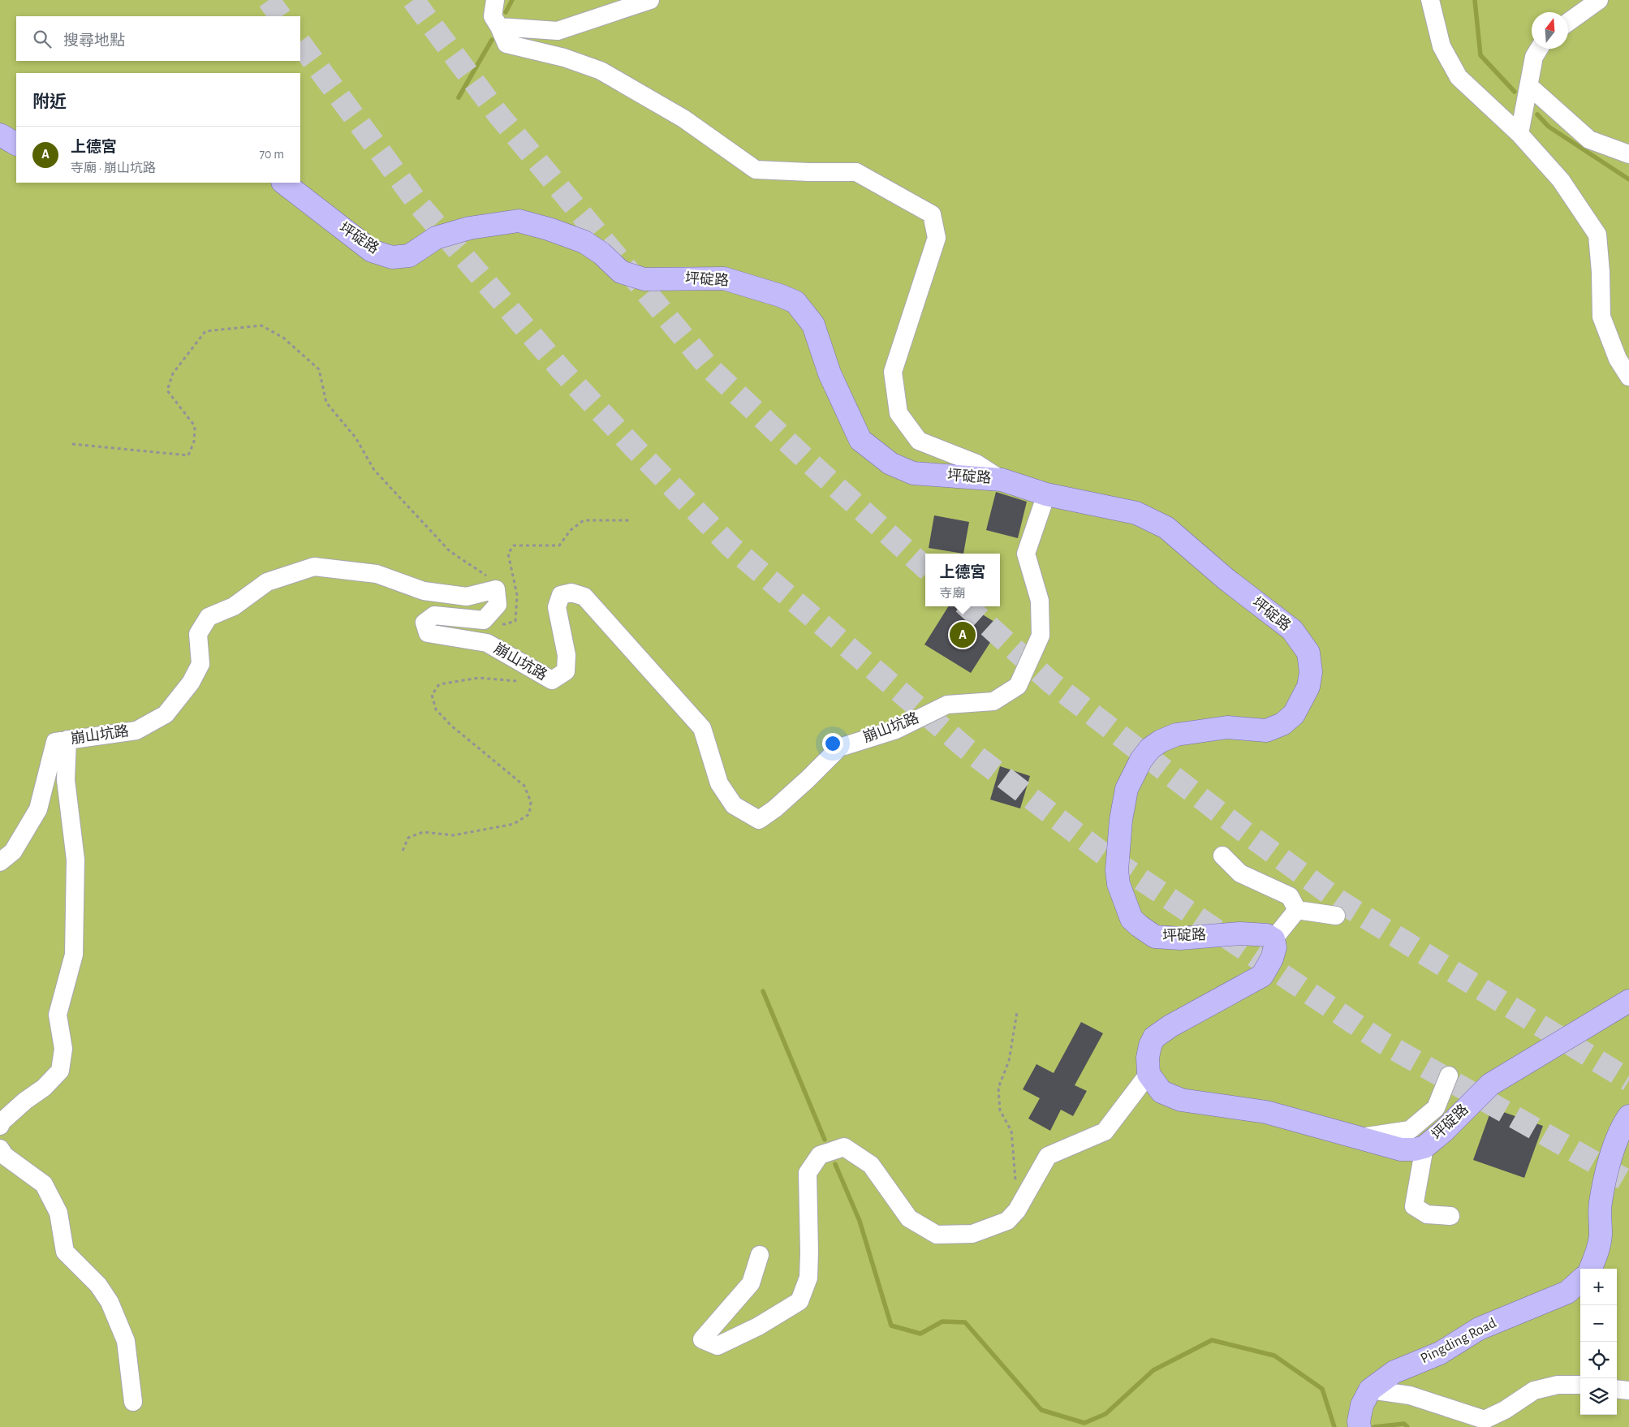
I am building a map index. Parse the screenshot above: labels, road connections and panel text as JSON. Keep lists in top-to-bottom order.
{
  "streets": {
    "main road": ["坪碇路", "Pingding Road"],
    "street": ["崩山坑路"]
  },
  "crossings": [
    ["坪碇路", "崩山坑路"]
  ],
  "north": "top",
  "page": {
    "search": "搜尋地點",
    "heading": "附近",
    "list": [
      {
        "mark": "A",
        "name": "上德宮",
        "note": "寺廟 · 崩山坑路",
        "value": "70 m"
      }
    ],
    "popup": ["上德宮", "寺廟"],
    "pins": "A",
    "map_buttons": ["+", "−"]
  }
}
